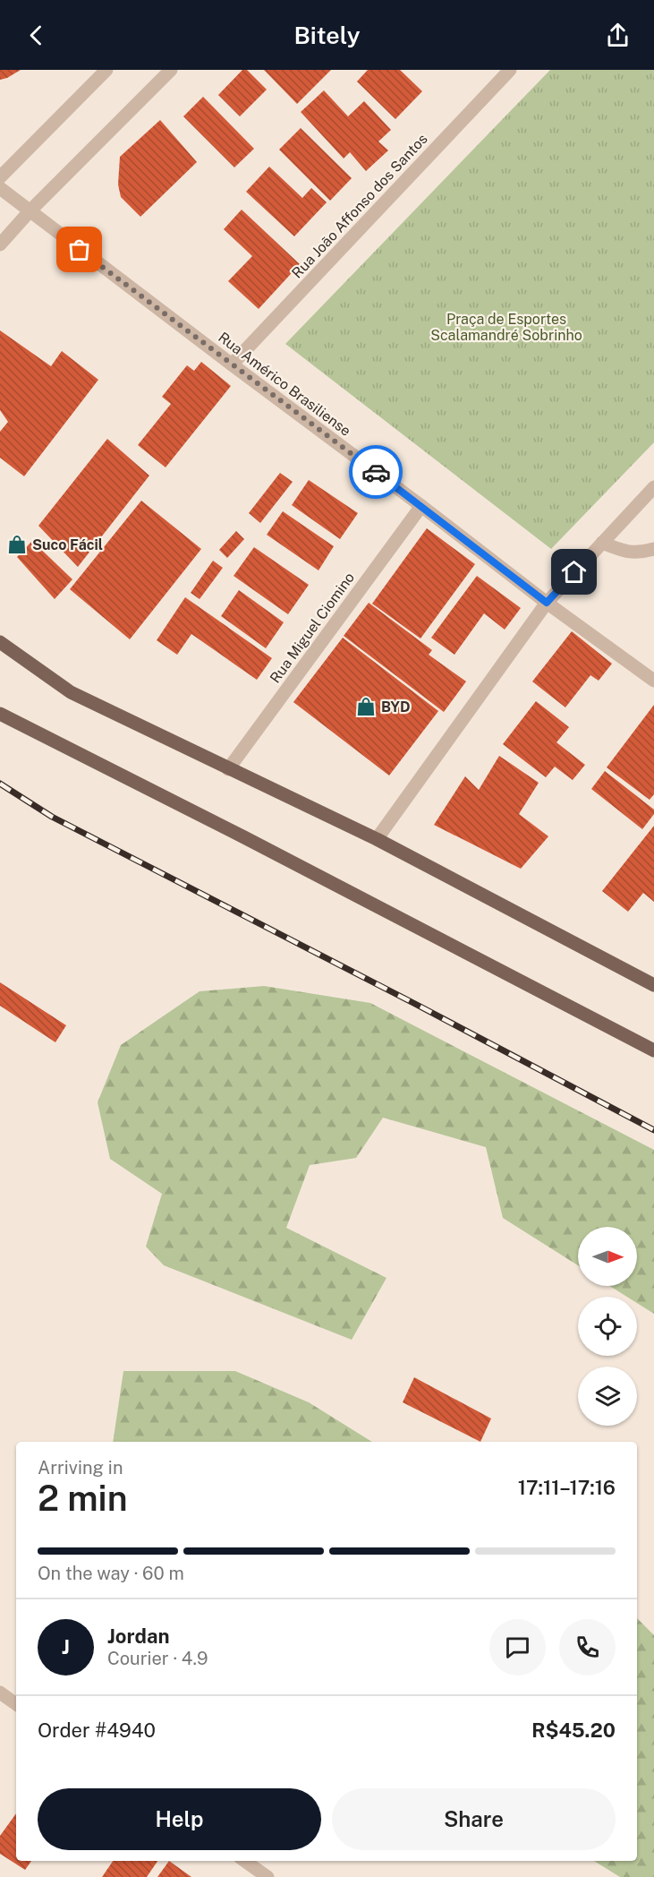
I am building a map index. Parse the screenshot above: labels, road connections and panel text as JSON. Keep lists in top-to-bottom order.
{
  "streets": {
    "street": ["Rua João Affonso dos Santos", "Rua Américo Brasiliense", "Rua Miguel Ciomino"]
  },
  "crossings": [
    ["Rua João Affonso dos Santos", "Rua Américo Brasiliense"],
    ["Rua Américo Brasiliense", "Rua Miguel Ciomino"]
  ],
  "parks": ["Praça de Esportes Scalamandré Sobrinho"],
  "places": {
    "shop": ["Suco Fácil", "BYD"]
  },
  "north": "right",
  "page": {
    "header": "Bitely",
    "heading": ["2 min", "Arriving in", "17:11–17:16"],
    "panel": [
      "Jordan",
      "Courier · 4.9",
      "Order #4940",
      "R$45.20"
    ],
    "bar": "On the way · 60 m",
    "round": "J",
    "buttons": ["Help", "Share"]
  }
}
